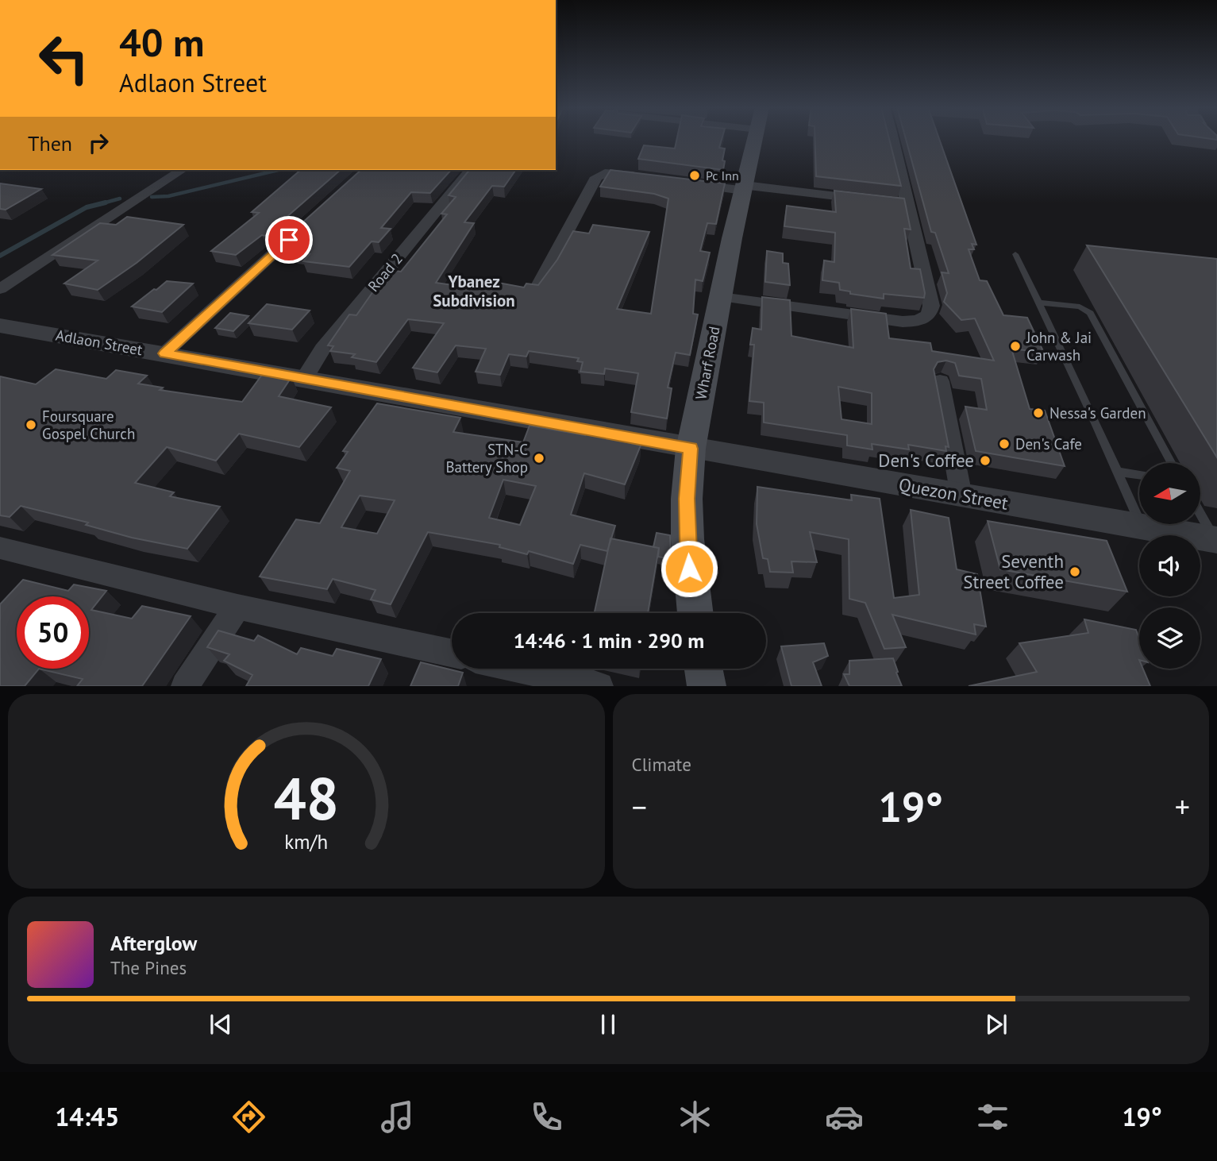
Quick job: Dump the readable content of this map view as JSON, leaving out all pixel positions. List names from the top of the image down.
{
  "streets": {
    "main road": ["Wharf Road"],
    "street": ["Road 2", "Adlaon Street", "Quezon Street"]
  },
  "crossings": [
    ["Road 2", "Adlaon Street"],
    ["Adlaon Street", "Wharf Road"],
    ["Adlaon Street", "Quezon Street"],
    ["Wharf Road", "Quezon Street"]
  ],
  "districts": ["Ybanez Subdivision"],
  "places": [
    "Pc Inn",
    "John & Jai Carwash",
    "Nessa's Garden",
    "Foursquare Gospel Church",
    "Den's Cafe",
    "STN-C Battery Shop",
    "Den's Coffee",
    "Seventh Street Coffee"
  ],
  "north": "left",
  "page": {
    "turn": ["40 m", "Adlaon Street"],
    "then": "Then",
    "limit": "50",
    "trip": "14:46 · 1 min · 290 m",
    "tile": "Climate",
    "heat": ["−", "19°", "+"],
    "song": ["Afterglow", "The Pines"],
    "tabs": ["14:45", "19°"],
    "gauge": ["48", "km/h"]
  }
}
